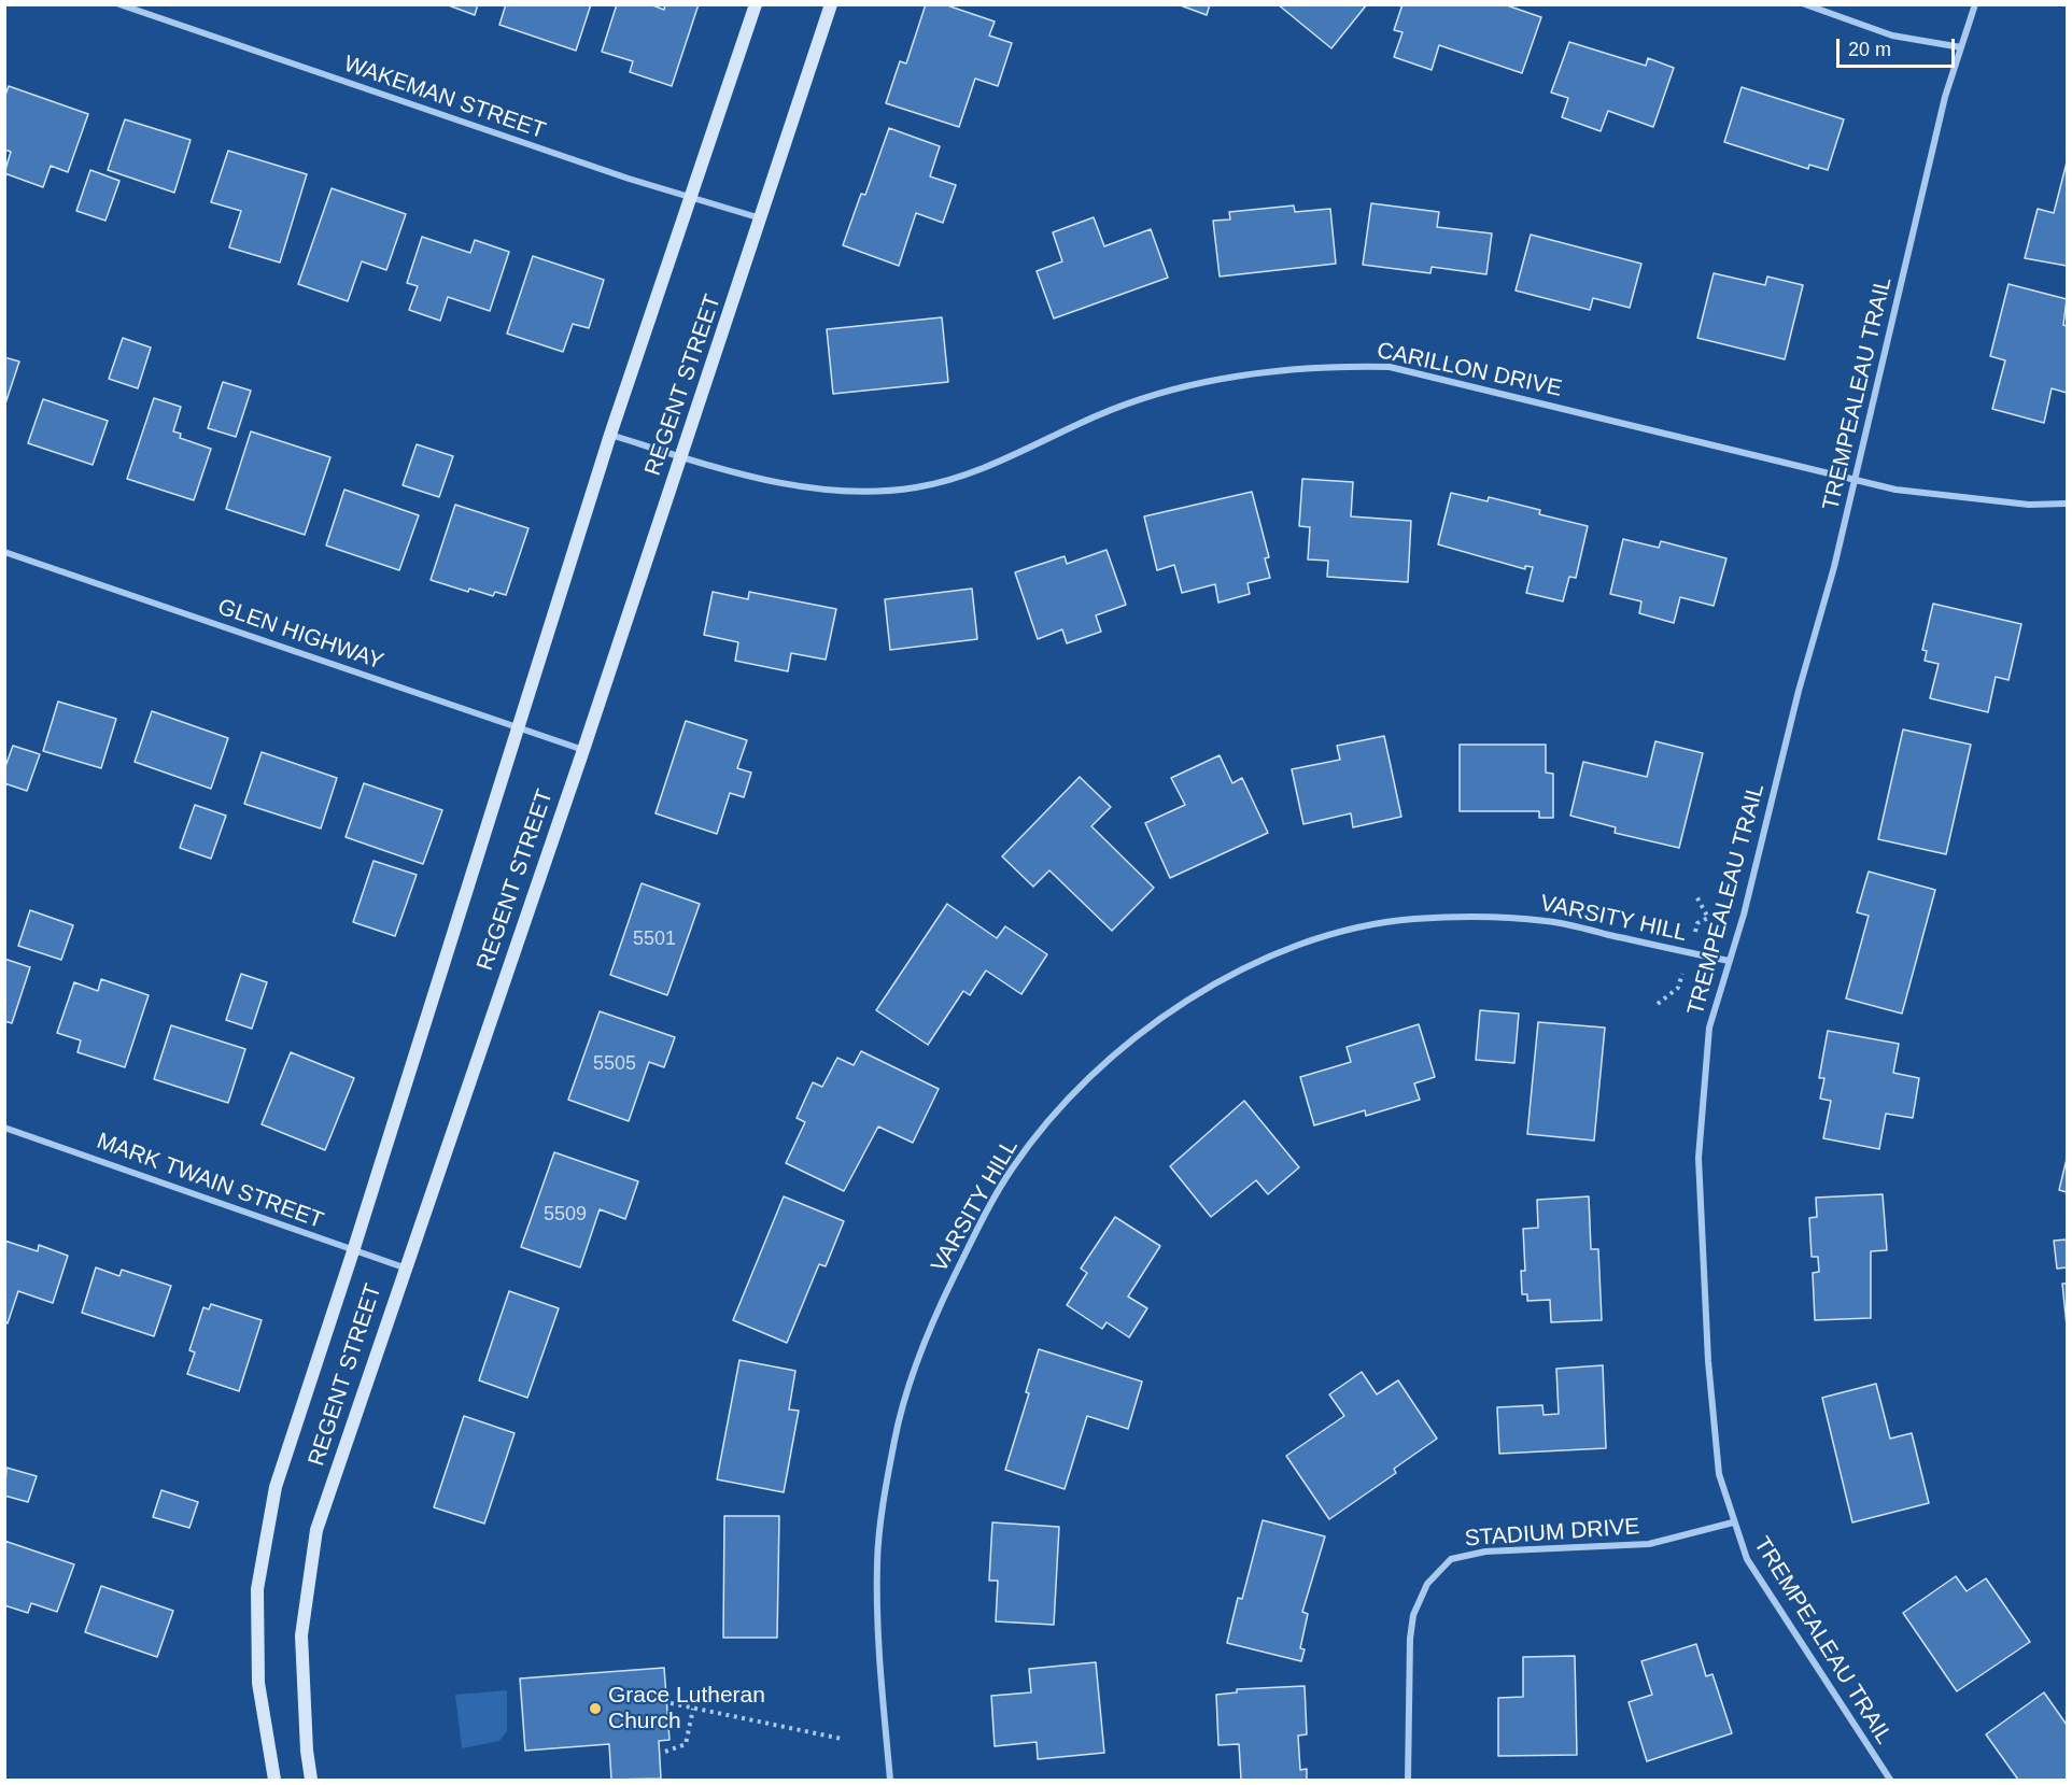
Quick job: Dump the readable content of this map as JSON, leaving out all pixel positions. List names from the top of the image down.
{
  "streets": {
    "street": [
      "WAKEMAN STREET",
      "CARILLON DRIVE",
      "REGENT STREET",
      "TREMPEALEAU TRAIL",
      "GLEN HIGHWAY",
      "VARSITY HILL",
      "MARK TWAIN STREET",
      "STADIUM DRIVE"
    ]
  },
  "crossings": [
    ["WAKEMAN STREET", "REGENT STREET"],
    ["CARILLON DRIVE", "REGENT STREET"],
    ["CARILLON DRIVE", "TREMPEALEAU TRAIL"],
    ["REGENT STREET", "GLEN HIGHWAY"],
    ["REGENT STREET", "MARK TWAIN STREET"],
    ["TREMPEALEAU TRAIL", "VARSITY HILL"],
    ["TREMPEALEAU TRAIL", "STADIUM DRIVE"]
  ],
  "places": ["Grace Lutheran Church"],
  "house_numbers": ["5501", "5505", "5509"],
  "scale_bar": "20 m"
}
